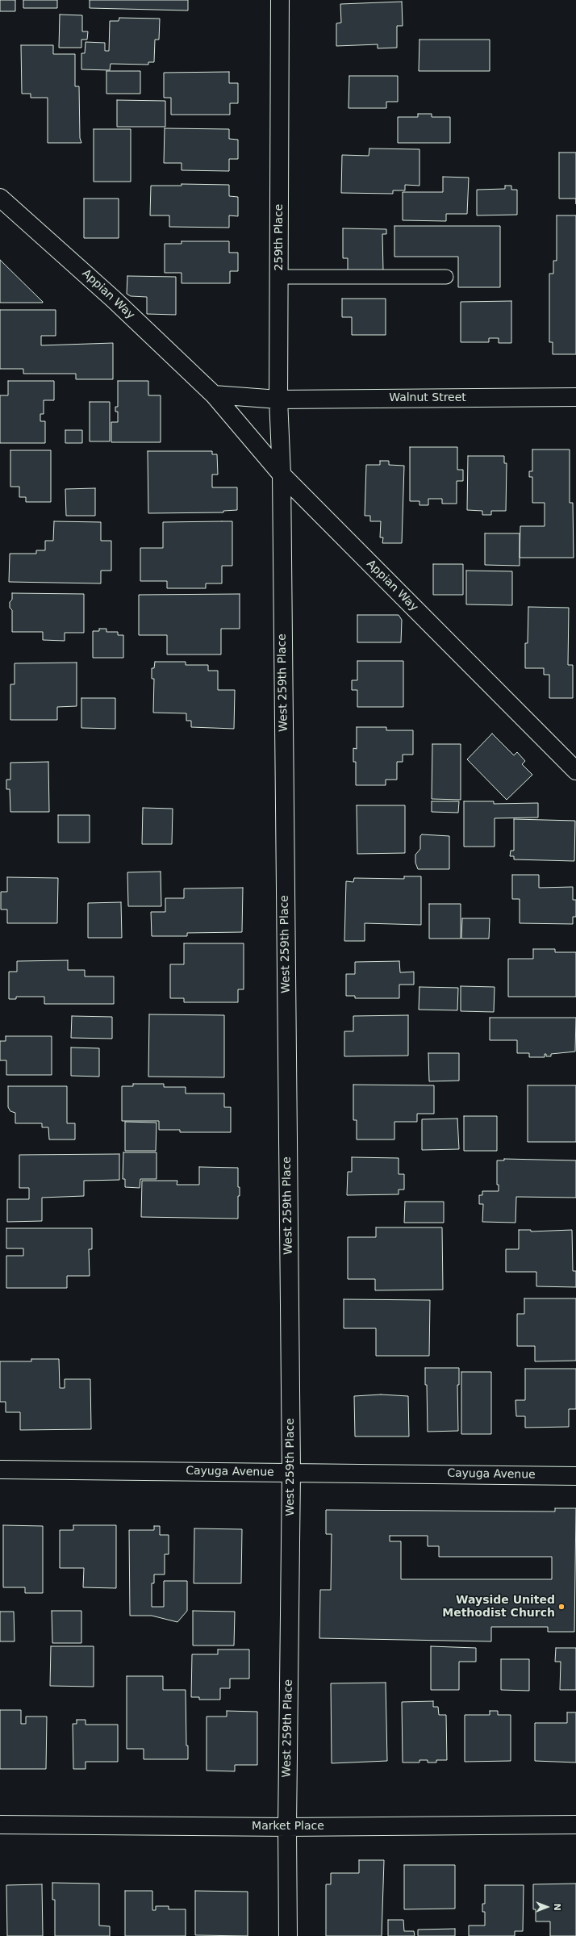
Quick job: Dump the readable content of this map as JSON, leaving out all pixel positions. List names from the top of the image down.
{
  "streets": {
    "street": [
      "259th Place",
      "Appian Way",
      "Walnut Street",
      "West 259th Place",
      "Cayuga Avenue",
      "Market Place"
    ]
  },
  "crossings": [
    ["259th Place", "Appian Way"],
    ["259th Place", "Walnut Street"],
    ["259th Place", "West 259th Place"],
    ["Appian Way", "West 259th Place"],
    ["West 259th Place", "Cayuga Avenue"],
    ["West 259th Place", "Market Place"]
  ],
  "places": ["Wayside United Methodist Church"],
  "north": "right"
}
